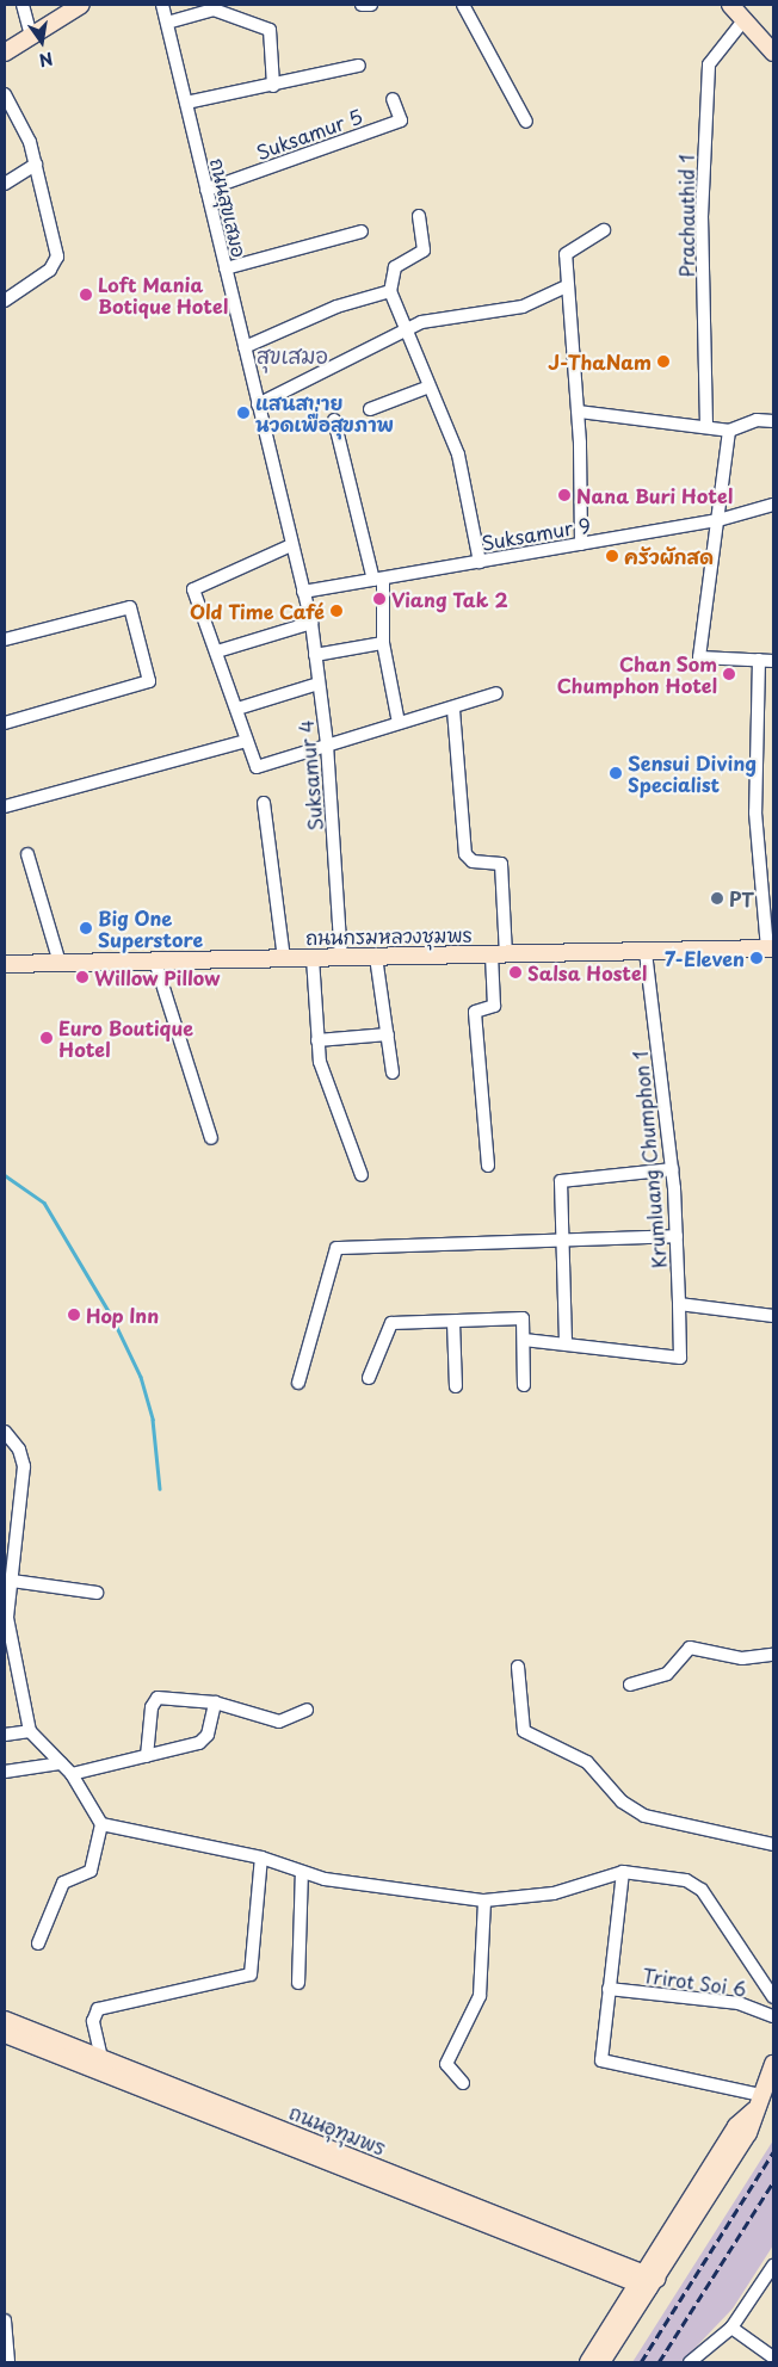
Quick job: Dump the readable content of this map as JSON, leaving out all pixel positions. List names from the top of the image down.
{
  "streets": {
    "street": [
      "Suksamur 5",
      "ถนนสุขเสมอ",
      "Prachauthid 1",
      "Suksamur 9",
      "Suksamur 4",
      "ถนนกรมหลวงชุมพร",
      "Krumluang Chumphon 1",
      "Trirot Soi 6",
      "ถนนอุทุมพร"
    ]
  },
  "crossings": [
    ["Suksamur 5", "ถนนสุขเสมอ"],
    ["ถนนสุขเสมอ", "Suksamur 9"],
    ["ถนนสุขเสมอ", "Suksamur 4"],
    ["Suksamur 9", "Suksamur 4"],
    ["Suksamur 4", "ถนนกรมหลวงชุมพร"],
    ["ถนนกรมหลวงชุมพร", "Krumluang Chumphon 1"]
  ],
  "districts": ["สุขเสมอ"],
  "places": [
    "Loft Mania Botique Hotel",
    "J-ThaNam",
    "แสนสบาย นวดเพื่อสุขภาพ",
    "Nana Buri Hotel",
    "ครัวผักสด",
    "Viang Tak 2",
    "Old Time Café",
    "Chan Som Chumphon Hotel",
    "Sensui Diving Specialist",
    "PT",
    "Big One Superstore",
    "7-Eleven",
    "Salsa Hostel",
    "Willow Pillow",
    "Euro Boutique Hotel",
    "Hop Inn"
  ],
  "north": "bottom"
}
